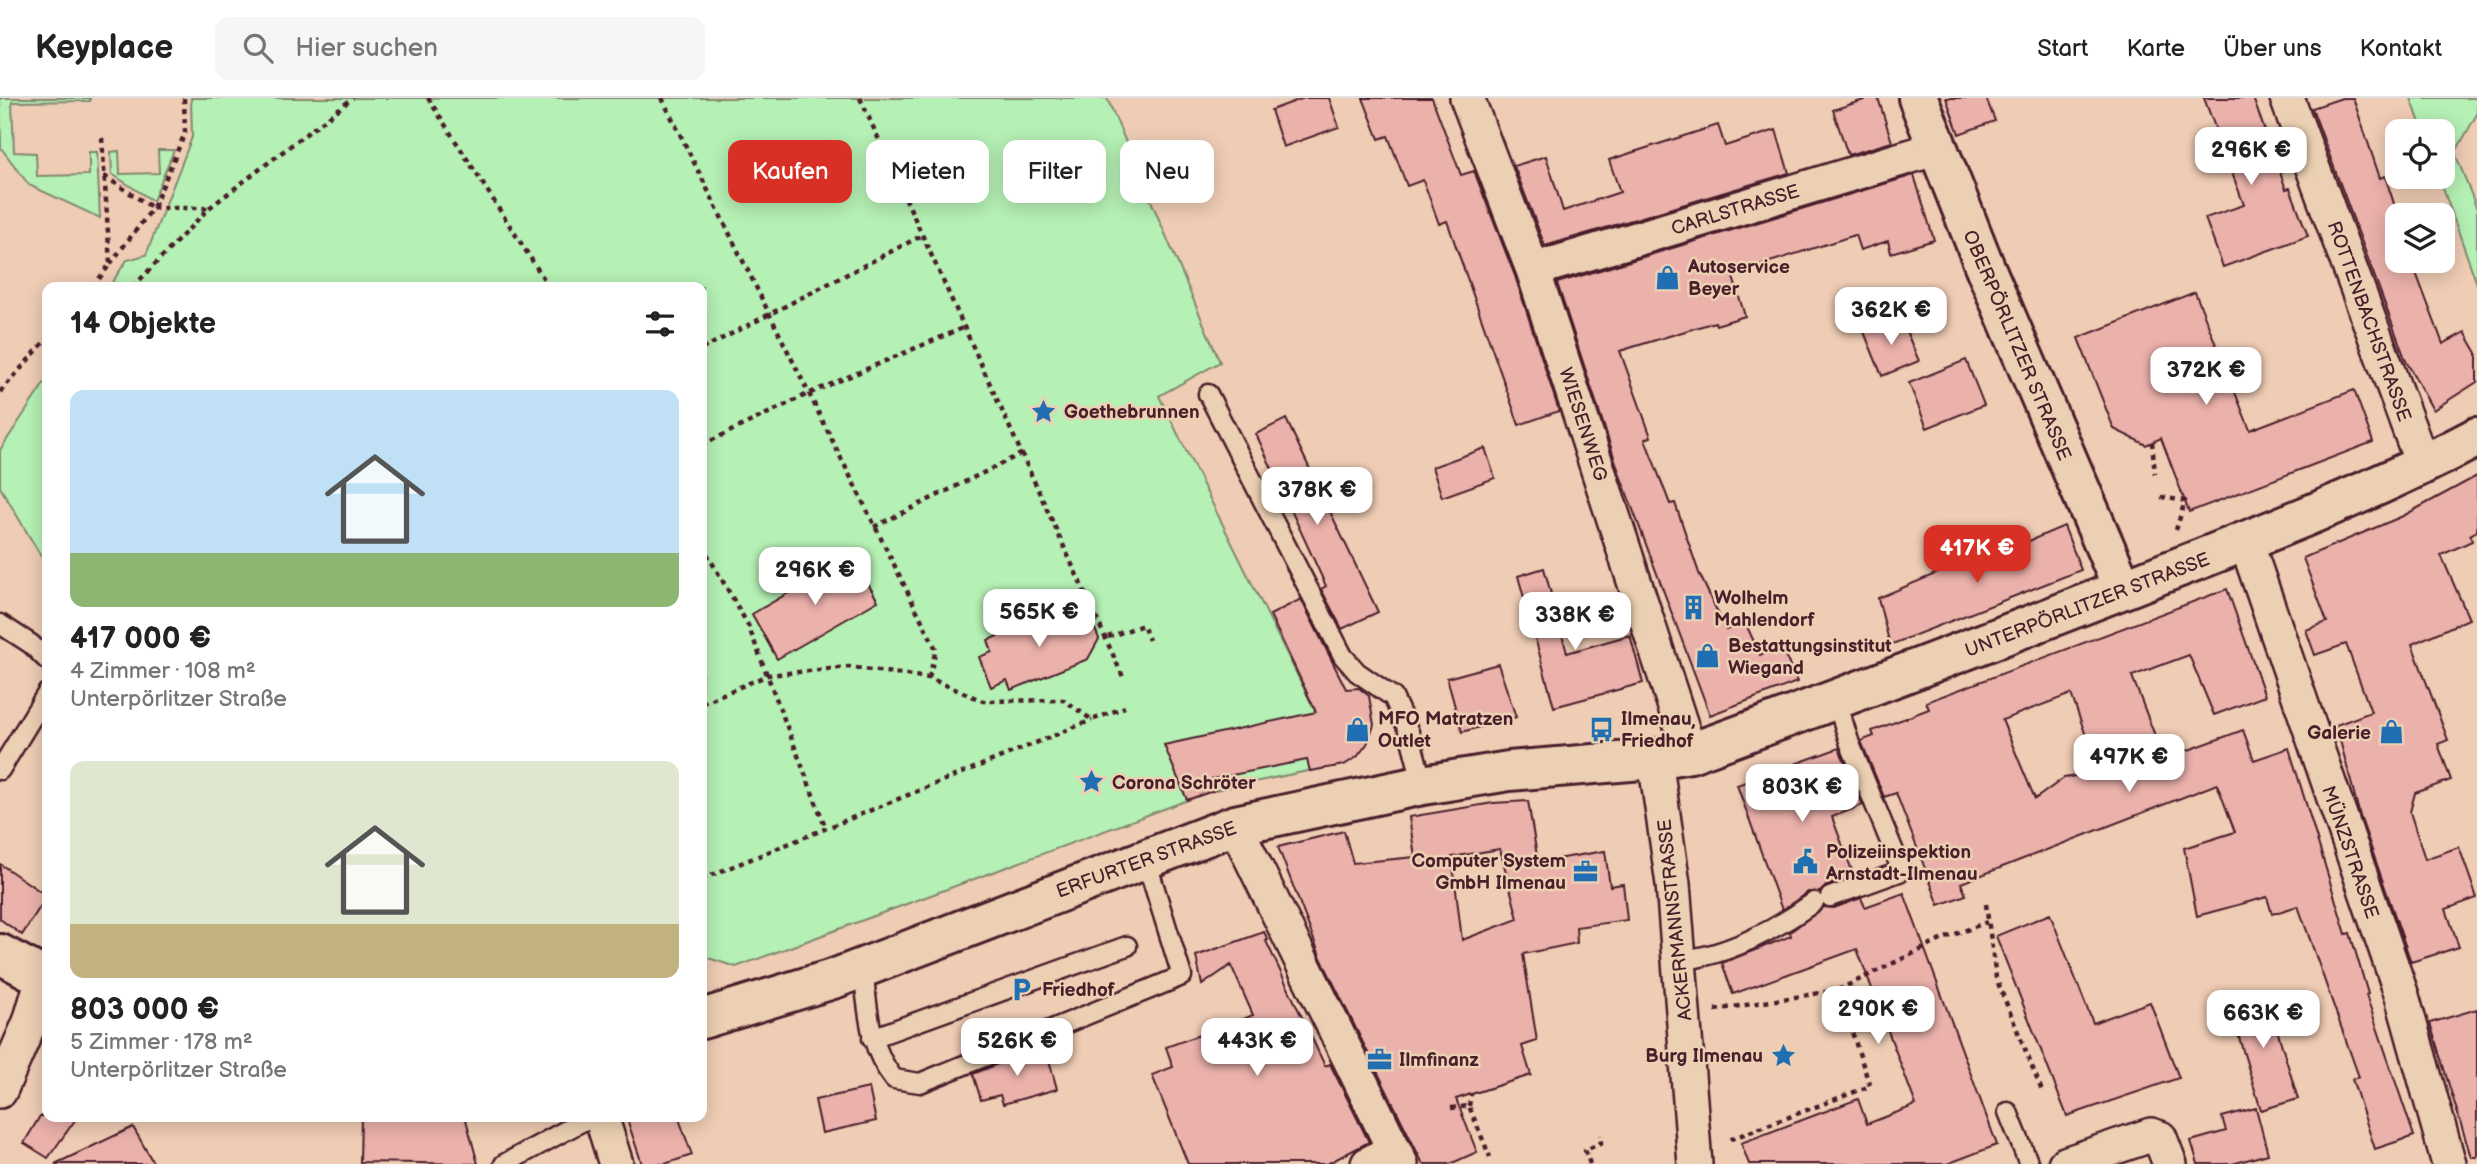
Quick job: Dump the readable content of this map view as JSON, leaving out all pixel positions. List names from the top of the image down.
{
  "streets": {
    "main road": ["OBERPÖRLITZER STRASSE", "UNTERPÖRLITZER STRASSE", "ERFURTER STRASSE"],
    "street": [
      "CARLSTRASSE",
      "ROTTENBACHSTRASSE",
      "WIESENWEG",
      "MÜNZSTRASSE",
      "ACKERMANNSTRASSE"
    ]
  },
  "crossings": [
    ["CARLSTRASSE", "OBERPÖRLITZER STRASSE"],
    ["CARLSTRASSE", "WIESENWEG"],
    ["ROTTENBACHSTRASSE", "UNTERPÖRLITZER STRASSE"],
    ["OBERPÖRLITZER STRASSE", "UNTERPÖRLITZER STRASSE"],
    ["WIESENWEG", "UNTERPÖRLITZER STRASSE"],
    ["WIESENWEG", "ERFURTER STRASSE"],
    ["WIESENWEG", "ACKERMANNSTRASSE"],
    ["UNTERPÖRLITZER STRASSE", "MÜNZSTRASSE"],
    ["UNTERPÖRLITZER STRASSE", "ERFURTER STRASSE"],
    ["UNTERPÖRLITZER STRASSE", "ACKERMANNSTRASSE"],
    ["ERFURTER STRASSE", "ACKERMANNSTRASSE"]
  ],
  "places": {
    "shop": [
      "Autoservice Beyer",
      "Bestattungsinstitut Wiegand",
      "MFO Matratzen Outlet",
      "Galerie"
    ],
    "place": ["Goethebrunnen", "Corona Schröter", "Burg Ilmenau"],
    "building": ["Wolhelm Mahlendorf"],
    "bus stop": ["Ilmenau, Friedhof"],
    "public building": ["Polizeiinspektion Arnstadt-Ilmenau"],
    "office": ["Computer System GmbH Ilmenau", "Ilmfinanz"],
    "parking": ["Friedhof"]
  },
  "page": {
    "header": "Keyplace",
    "search": "Hier suchen",
    "nav": [
      "Start",
      "Karte",
      "Über uns",
      "Kontakt"
    ],
    "price": [
      "296K €",
      "362K €",
      "372K €",
      "378K €",
      "417K €",
      "296K €",
      "565K €",
      "338K €",
      "497K €",
      "803K €",
      "290K €",
      "663K €",
      "526K €",
      "443K €"
    ],
    "chip": [
      "Kaufen",
      "Mieten",
      "Filter",
      "Neu"
    ],
    "heading": "14 Objekte",
    "list": [
      {
        "name": "417 000 €",
        "note": "4 Zimmer · 108 m² · Unterpörlitzer Straße"
      },
      {
        "name": "803 000 €",
        "note": "5 Zimmer · 178 m² · Unterpörlitzer Straße"
      }
    ]
  }
}
